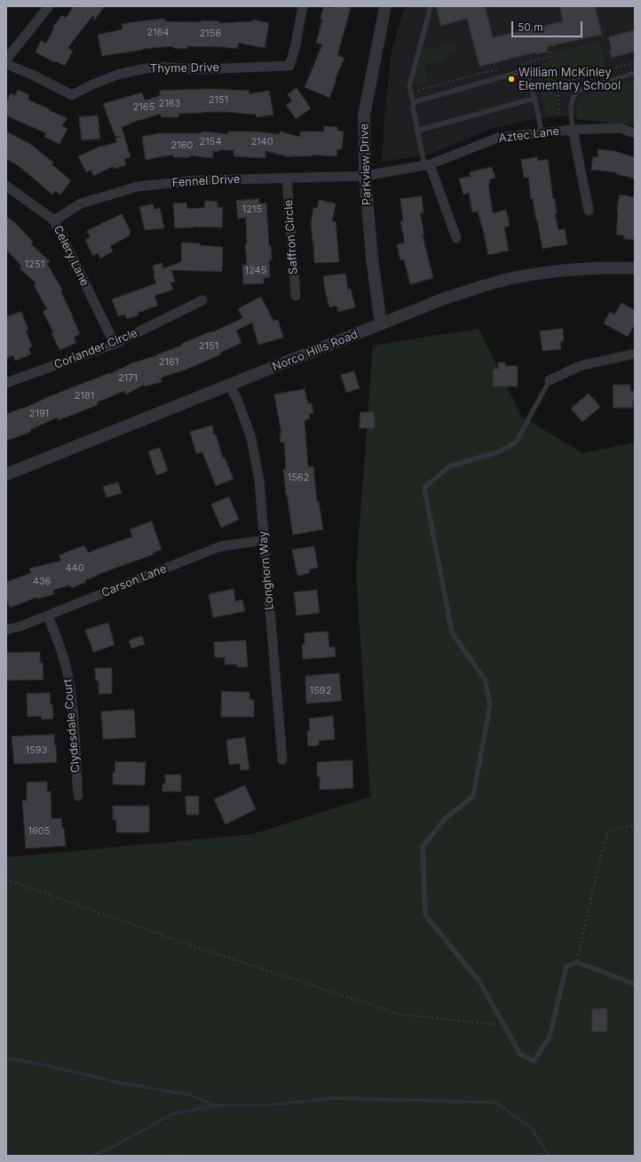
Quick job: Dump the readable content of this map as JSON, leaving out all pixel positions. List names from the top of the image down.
{
  "streets": {
    "street": [
      "Thyme Drive",
      "Aztec Lane",
      "Parkview Drive",
      "Fennel Drive",
      "Saffron Circle",
      "Celery Lane",
      "Coriander Circle",
      "Norco Hills Road",
      "Longhorn Way",
      "Carson Lane",
      "Clydesdale Court"
    ]
  },
  "crossings": [
    ["Aztec Lane", "Parkview Drive"],
    ["Aztec Lane", "Fennel Drive"],
    ["Parkview Drive", "Fennel Drive"],
    ["Parkview Drive", "Norco Hills Road"],
    ["Fennel Drive", "Saffron Circle"],
    ["Fennel Drive", "Celery Lane"],
    ["Celery Lane", "Coriander Circle"],
    ["Norco Hills Road", "Longhorn Way"],
    ["Longhorn Way", "Carson Lane"],
    ["Carson Lane", "Clydesdale Court"]
  ],
  "places": ["William McKinley Elementary School"],
  "house_numbers": [
    "2164",
    "2156",
    "2151",
    "2163",
    "2165",
    "2154",
    "2140",
    "2160",
    "1215",
    "1251",
    "1245",
    "2151",
    "2161",
    "2171",
    "2181",
    "2191",
    "1562",
    "440",
    "436",
    "1592",
    "1593",
    "1605"
  ],
  "scale_bar": "50 m"
}
